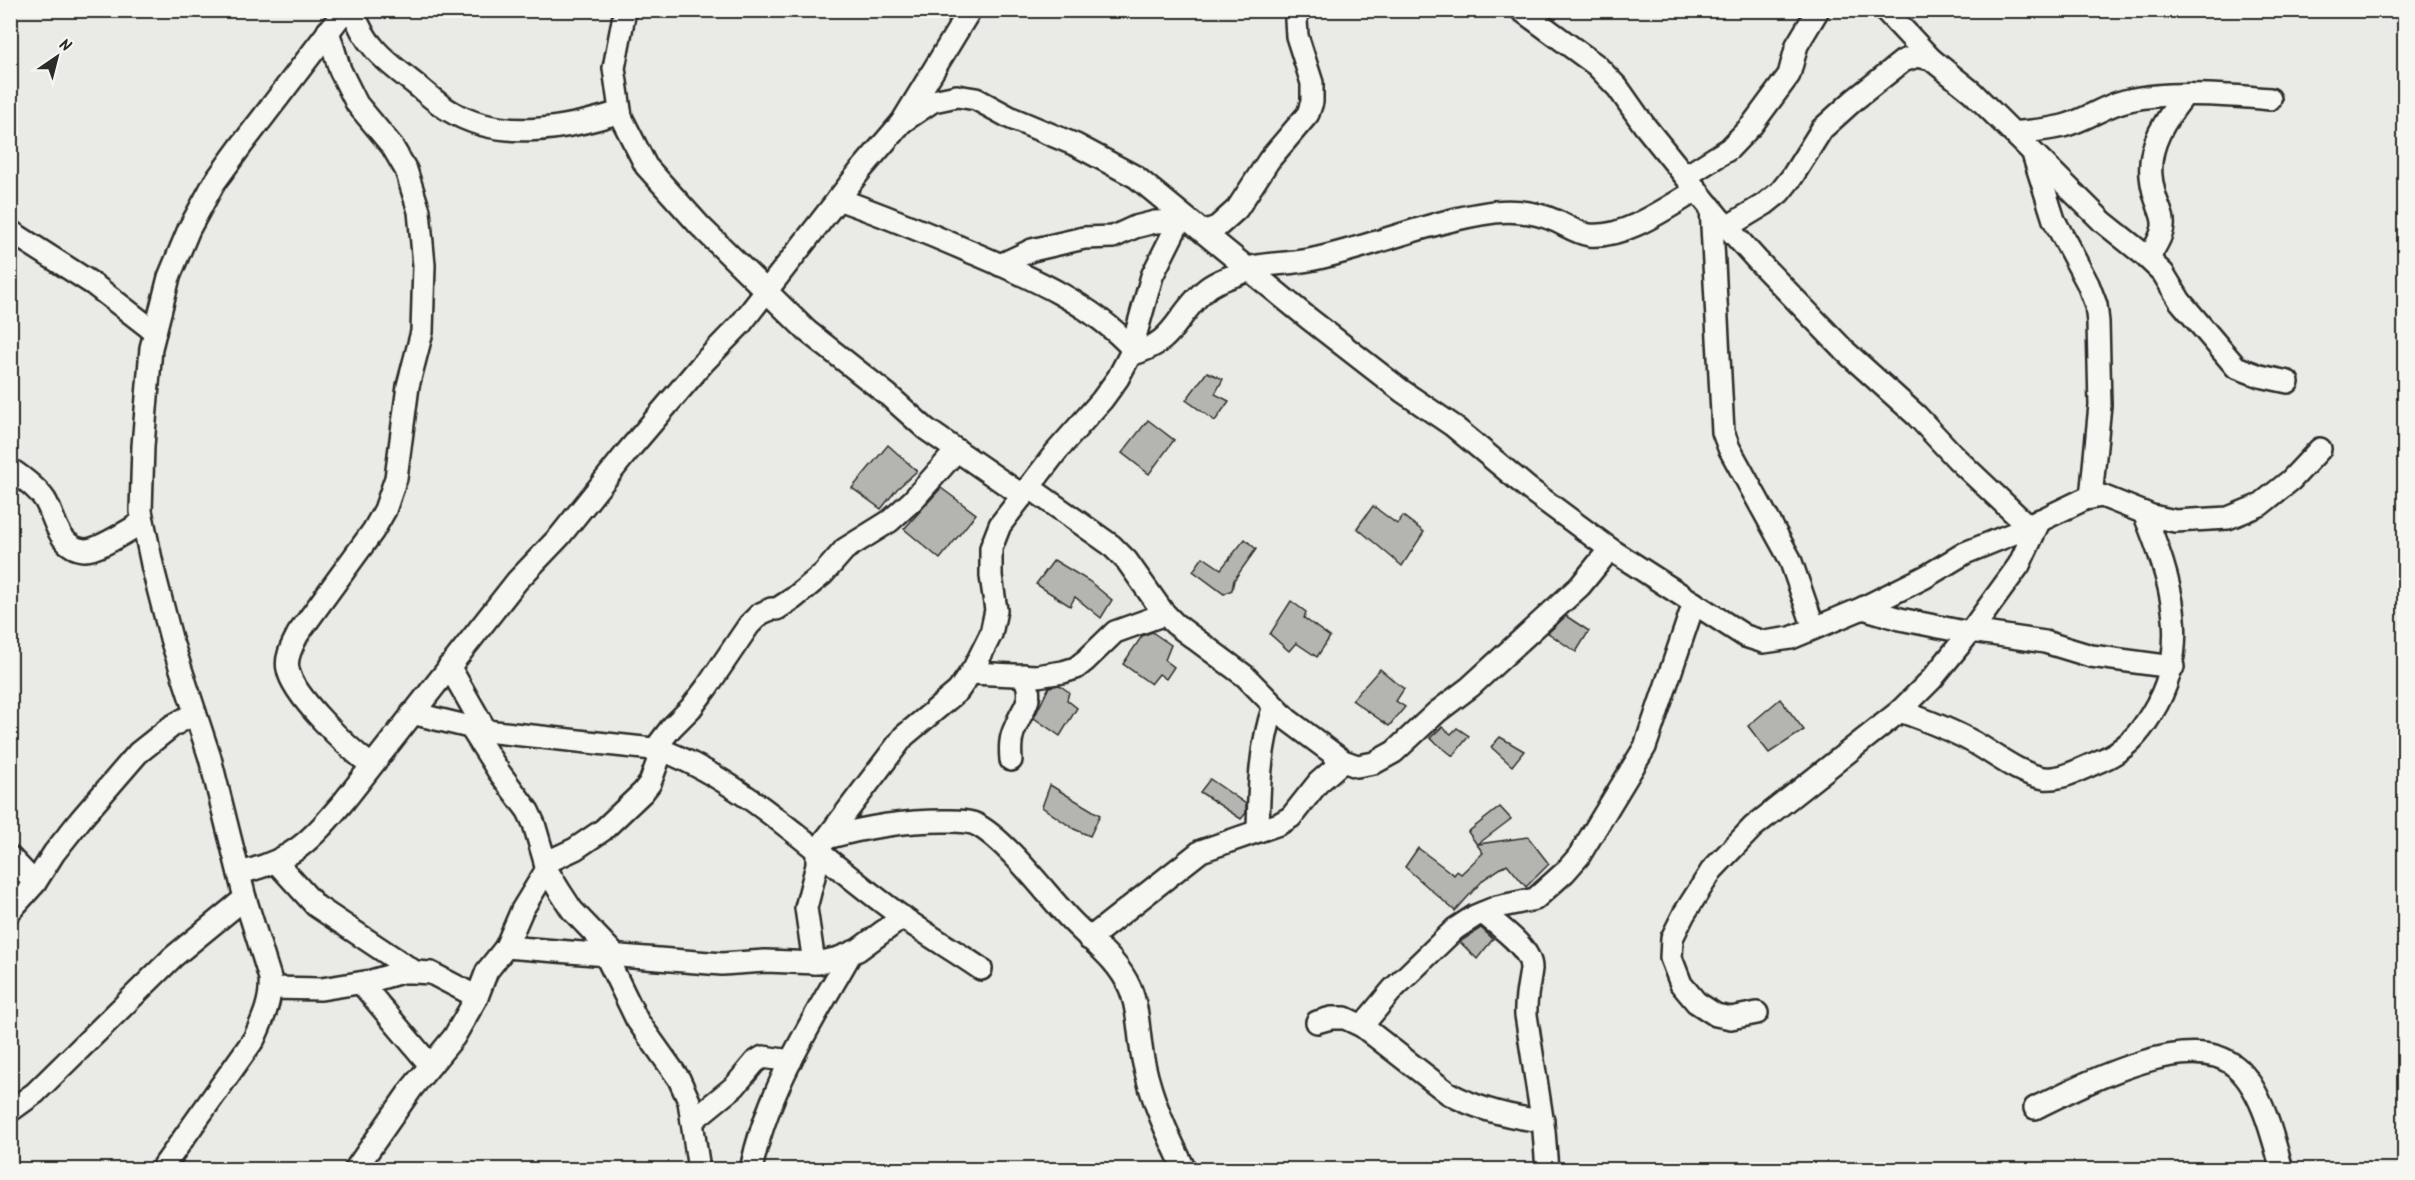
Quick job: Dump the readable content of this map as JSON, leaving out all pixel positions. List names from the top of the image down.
{
  "north": "top right"
}
